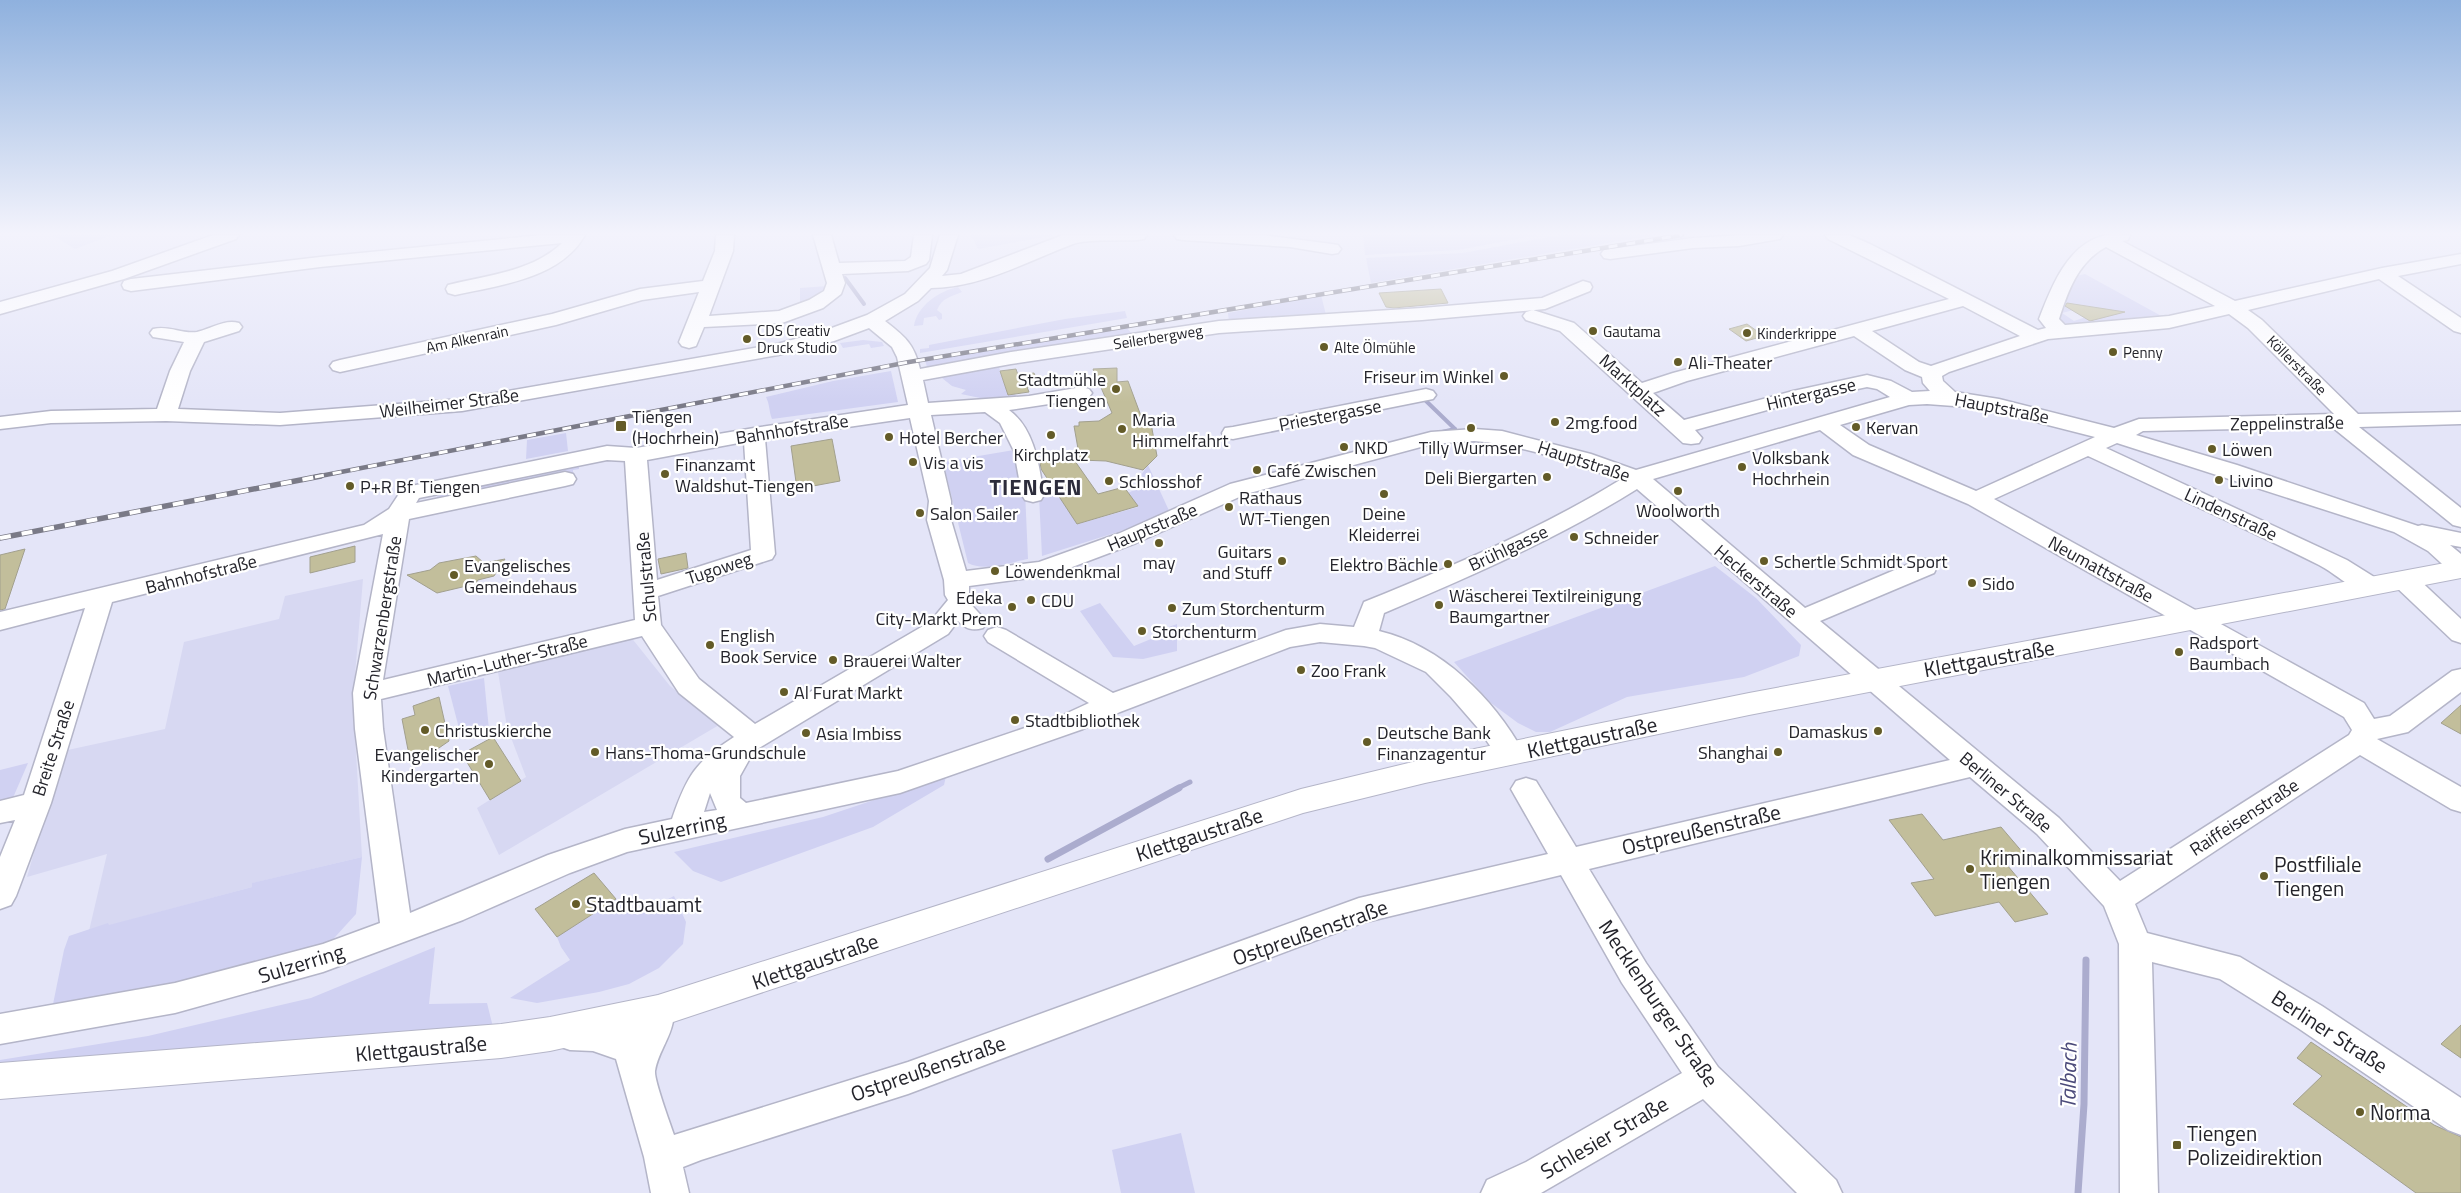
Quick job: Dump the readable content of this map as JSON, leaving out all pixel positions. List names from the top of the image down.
{
  "streets": {
    "main road": ["Klettgaustraße"],
    "street": [
      "Seilerbergweg",
      "Am Alkenrain",
      "Köllerstraße",
      "Marktplatz",
      "Hintergasse",
      "Weilheimer Straße",
      "Hauptstraße",
      "Priestergasse",
      "Zeppelinstraße",
      "Bahnhofstraße",
      "Lindenstraße",
      "Brühlgasse",
      "Tugoweg",
      "Neumattstraße",
      "Schulstraße",
      "Heckerstraße",
      "Schwarzenbergstraße",
      "Martin-Luther-Straße",
      "Breite Straße",
      "Berliner Straße",
      "Raiffeisenstraße",
      "Sulzerring",
      "Ostpreußenstraße",
      "Mecklenburger Straße",
      "Schlesier Straße"
    ]
  },
  "crossings": [
    ["Köllerstraße", "Zeppelinstraße"],
    ["Marktplatz", "Hintergasse"],
    ["Marktplatz", "Hauptstraße"],
    ["Hintergasse", "Hauptstraße"],
    ["Hauptstraße", "Zeppelinstraße"],
    ["Hauptstraße", "Brühlgasse"],
    ["Hauptstraße", "Neumattstraße"],
    ["Hauptstraße", "Heckerstraße"],
    ["Hauptstraße", "Klettgaustraße"],
    ["Zeppelinstraße", "Lindenstraße"],
    ["Zeppelinstraße", "Neumattstraße"],
    ["Bahnhofstraße", "Tugoweg"],
    ["Bahnhofstraße", "Schulstraße"],
    ["Bahnhofstraße", "Schwarzenbergstraße"],
    ["Bahnhofstraße", "Breite Straße"],
    ["Lindenstraße", "Klettgaustraße"],
    ["Brühlgasse", "Heckerstraße"],
    ["Brühlgasse", "Sulzerring"],
    ["Tugoweg", "Schulstraße"],
    ["Neumattstraße", "Klettgaustraße"],
    ["Neumattstraße", "Raiffeisenstraße"],
    ["Schulstraße", "Martin-Luther-Straße"],
    ["Heckerstraße", "Klettgaustraße"],
    ["Heckerstraße", "Berliner Straße"],
    ["Schwarzenbergstraße", "Martin-Luther-Straße"],
    ["Schwarzenbergstraße", "Sulzerring"],
    ["Klettgaustraße", "Berliner Straße"],
    ["Klettgaustraße", "Sulzerring"],
    ["Berliner Straße", "Raiffeisenstraße"],
    ["Berliner Straße", "Ostpreußenstraße"],
    ["Ostpreußenstraße", "Mecklenburger Straße"],
    ["Mecklenburger Straße", "Schlesier Straße"]
  ],
  "districts": ["TIENGEN"],
  "water": ["Talbach"],
  "places": {
    "other": [
      "Gautama",
      "Kinderkrippe",
      "CDS Creativ Druck Studio",
      "Alte Ölmühle",
      "Penny",
      "Ali-Theater",
      "Friseur im Winkel",
      "Stadtmühle Tiengen",
      "2mg.food",
      "Kervan",
      "Tilly Wurmser",
      "Maria Himmelfahrt",
      "Kirchplatz",
      "Hotel Bercher",
      "NKD",
      "Löwen",
      "Vis a vis",
      "Volksbank Hochrhein",
      "Café Zwischen",
      "Finanzamt Waldshut-Tiengen",
      "Deli Biergarten",
      "Livino",
      "Schlosshof",
      "P+R Bf. Tiengen",
      "Woolworth",
      "Deine Kleiderrei",
      "Rathaus WT-Tiengen",
      "Salon Sailer",
      "Schneider",
      "may",
      "Guitars and Stuff",
      "Schertle Schmidt Sport",
      "Elektro Bächle",
      "Löwendenkmal",
      "Evangelisches Gemeindehaus",
      "Sido",
      "CDU",
      "Wäscherei Textilreinigung Baumgartner",
      "Edeka City-Markt Prem",
      "Zum Storchenturm",
      "Storchenturm",
      "English Book Service",
      "Radsport Baumbach",
      "Brauerei Walter",
      "Zoo Frank",
      "Al Furat Markt",
      "Stadtbibliothek",
      "Christuskierche",
      "Damaskus",
      "Asia Imbiss",
      "Deutsche Bank Finanzagentur",
      "Hans-Thoma-Grundschule",
      "Shanghai",
      "Evangelischer Kindergarten",
      "Kriminalkommissariat Tiengen",
      "Postfiliale Tiengen",
      "Stadtbauamt",
      "Norma"
    ],
    "transit": ["Tiengen (Hochrhein)", "Tiengen Polizeidirektion"]
  }
}
